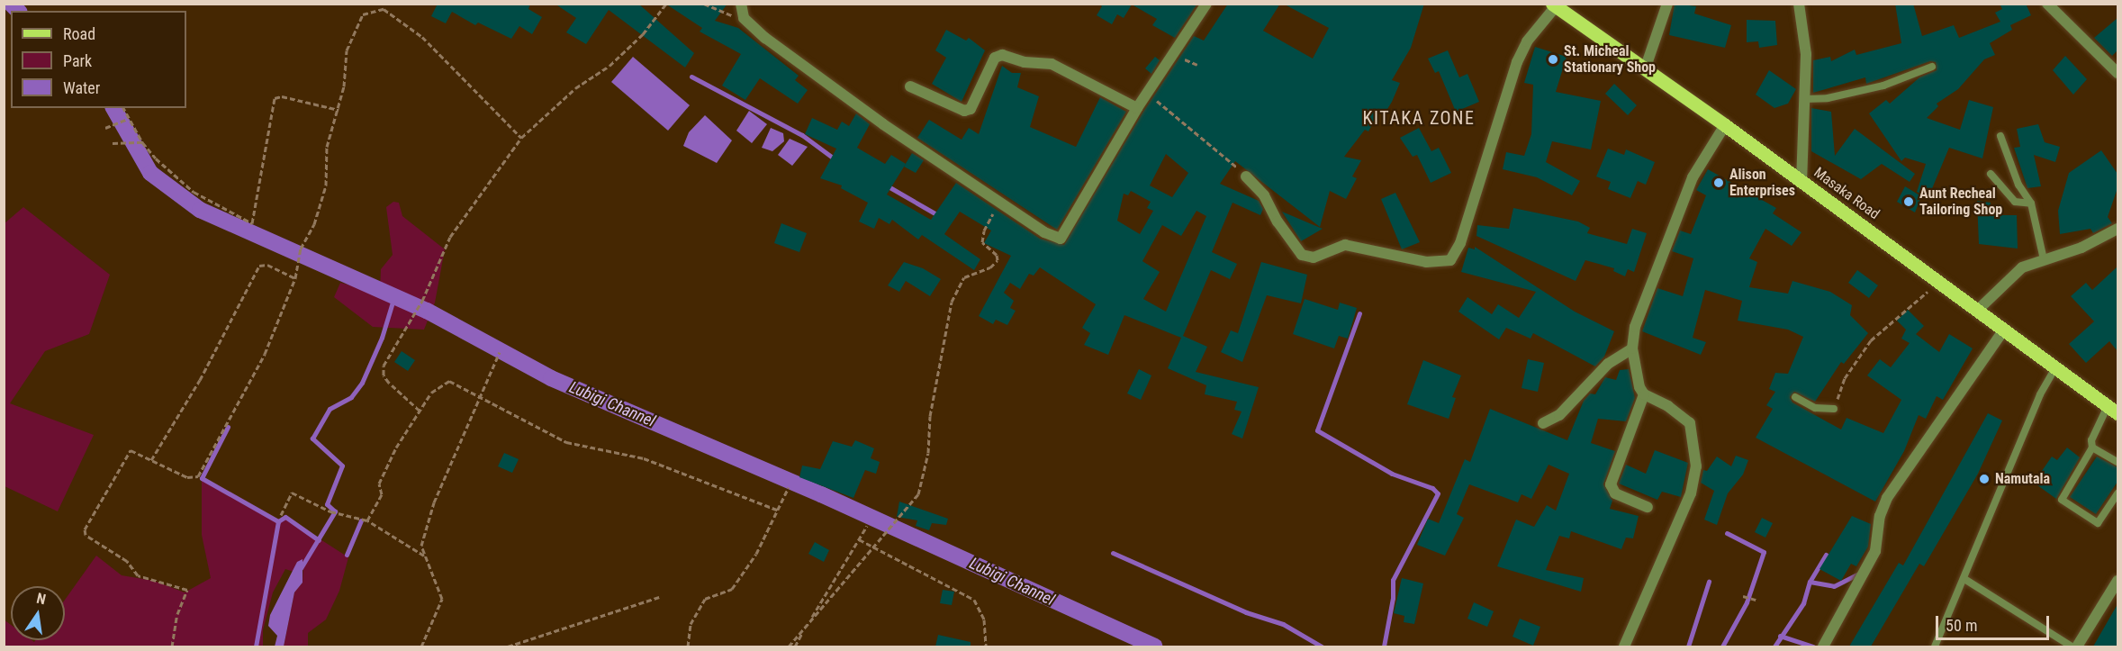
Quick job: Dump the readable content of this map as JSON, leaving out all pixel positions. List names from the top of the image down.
{
  "streets": {
    "main road": ["Masaka Road"]
  },
  "districts": ["KITAKA ZONE"],
  "water": ["Lubigi Channel"],
  "places": [
    "St. Micheal Stationary Shop",
    "Alison Enterprises",
    "Aunt Recheal Tailoring Shop",
    "Namutala"
  ],
  "legend": ["Road", "Park", "Water"],
  "scale_bar": "50 m",
  "north": "top"
}
